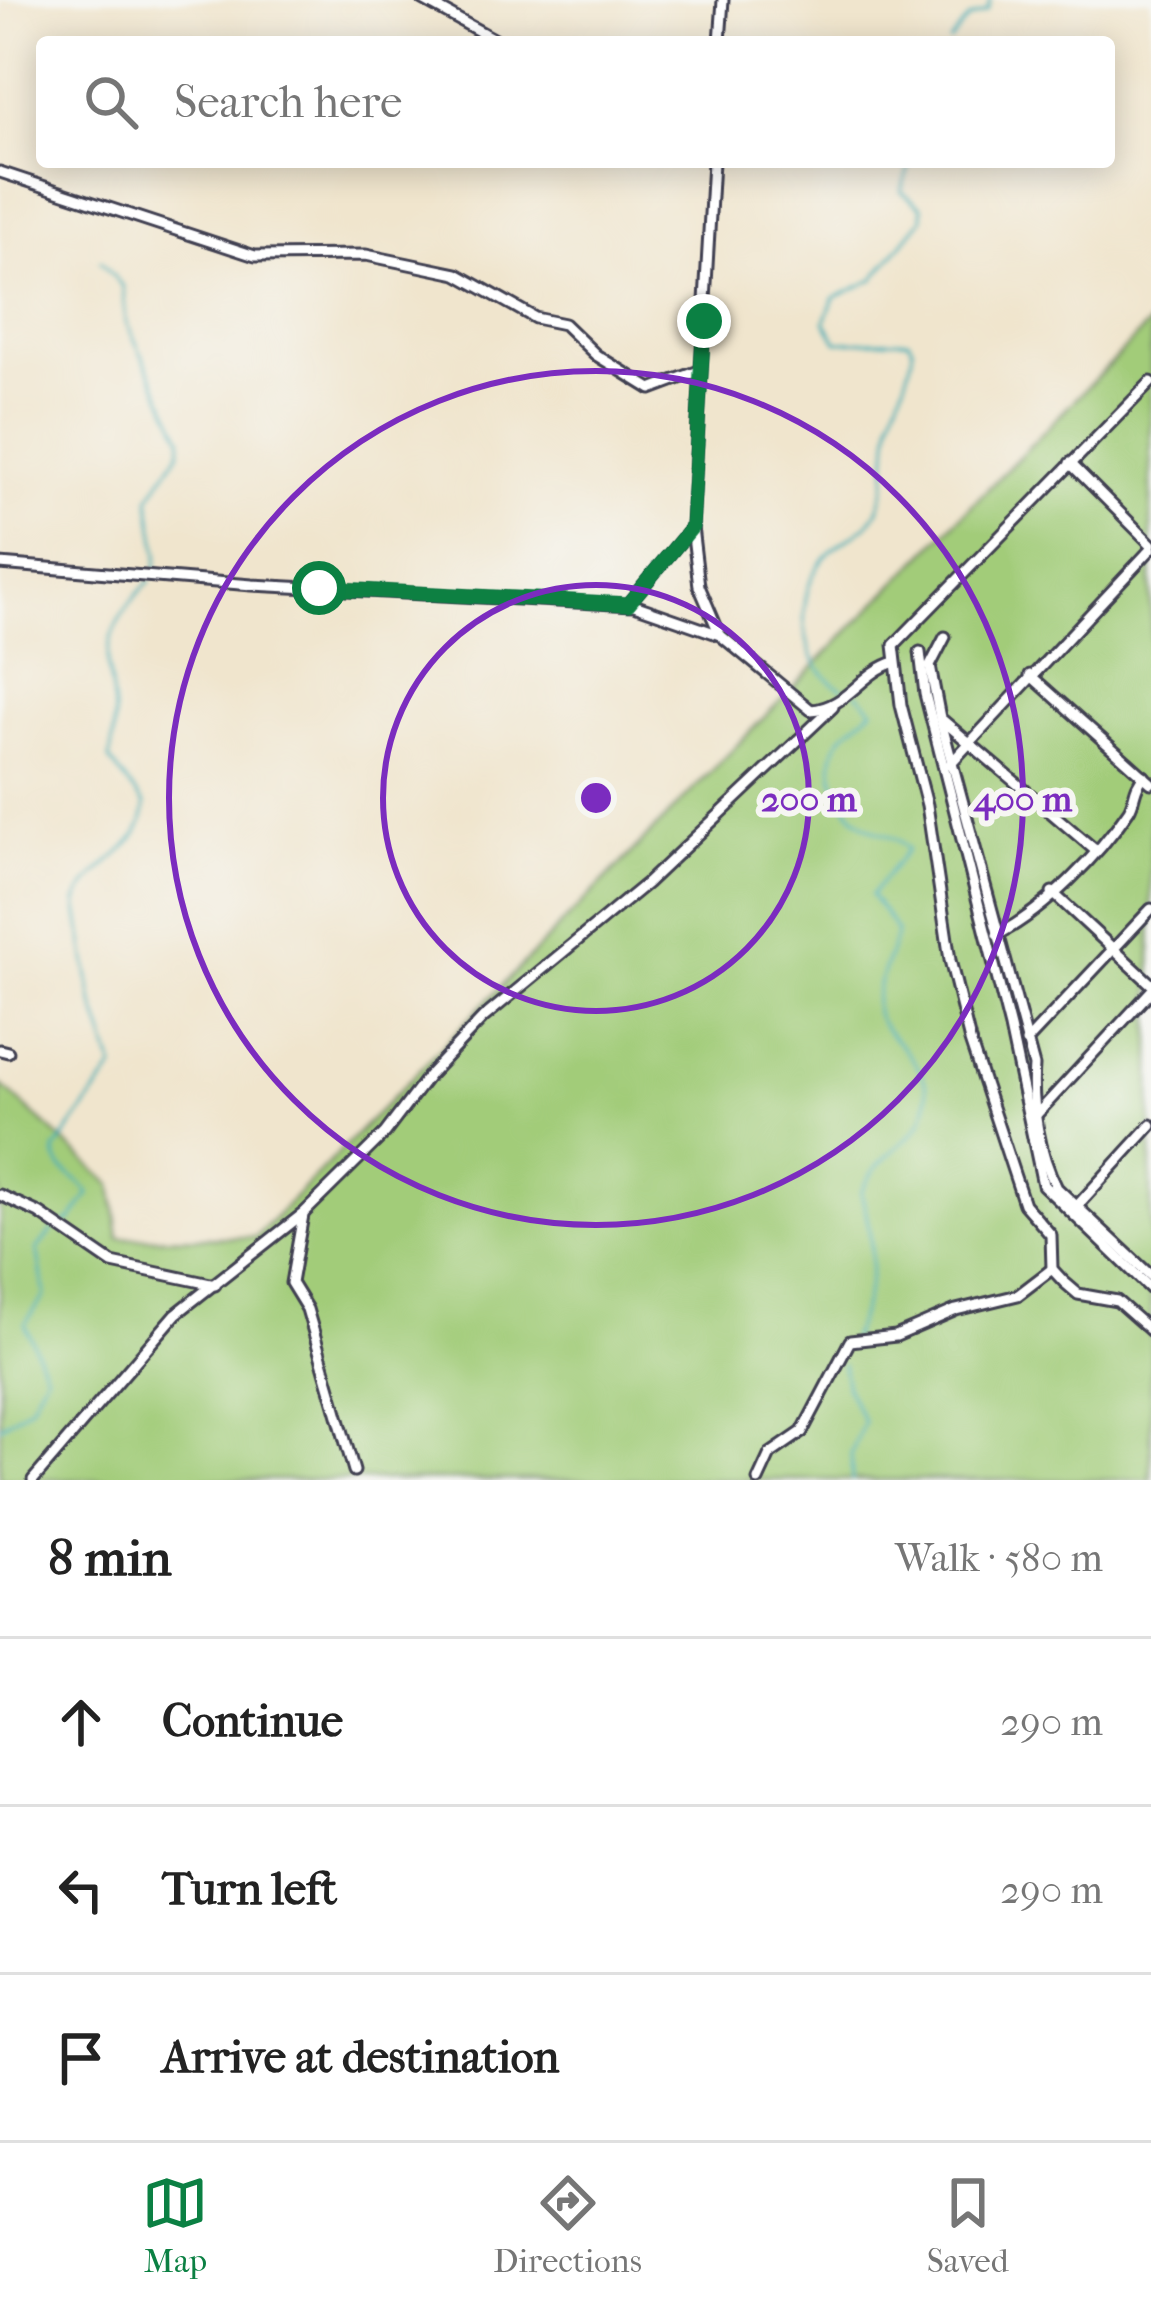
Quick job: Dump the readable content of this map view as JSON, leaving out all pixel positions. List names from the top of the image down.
{
  "page": {
    "search": "Search here",
    "heading": ["8 min", "Walk · 580 m"],
    "list": [
      ["Continue", "290 m"],
      ["Turn left", "290 m"],
      "Arrive at destination"
    ],
    "nav": ["Map", "Directions", "Saved"]
  },
  "rings": ["200 m", "400 m"]
}
